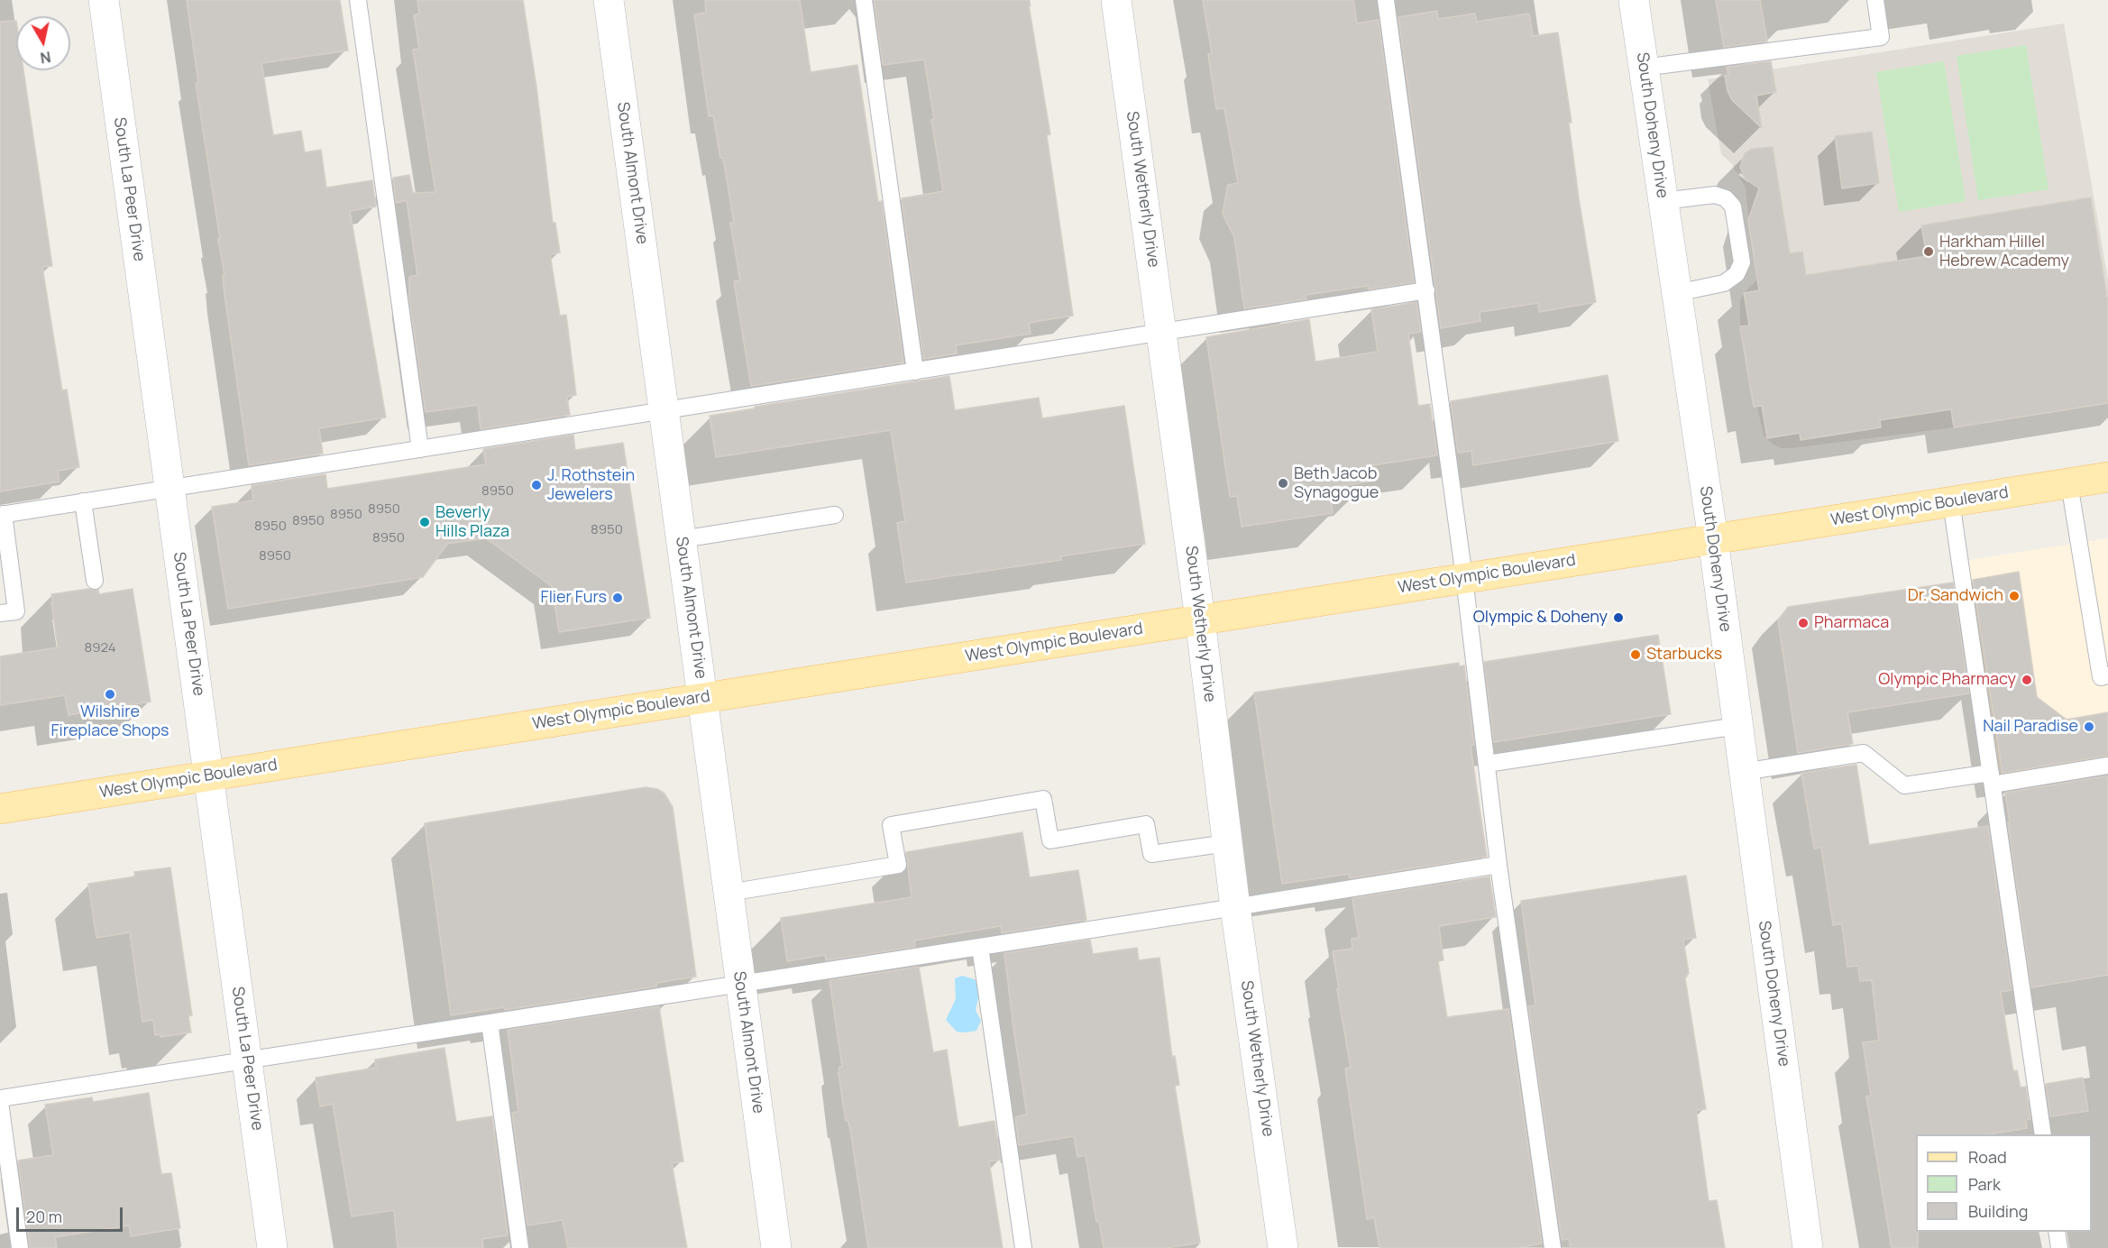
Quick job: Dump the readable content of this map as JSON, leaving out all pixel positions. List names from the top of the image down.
{
  "streets": {
    "main road": ["West Olympic Boulevard"],
    "street": [
      "South Doheny Drive",
      "South Almont Drive",
      "South La Peer Drive",
      "South Wetherly Drive"
    ]
  },
  "crossings": [
    ["South Doheny Drive", "West Olympic Boulevard"],
    ["South Almont Drive", "West Olympic Boulevard"],
    ["South La Peer Drive", "West Olympic Boulevard"],
    ["South Wetherly Drive", "West Olympic Boulevard"]
  ],
  "places": [
    "Harkham Hillel Hebrew Academy",
    "Beth Jacob Synagogue",
    "J. Rothstein Jewelers",
    "Beverly Hills Plaza",
    "Dr. Sandwich",
    "Flier Furs",
    "Olympic & Doheny",
    "Pharmaca",
    "Starbucks",
    "Olympic Pharmacy",
    "Wilshire Fireplace Shops",
    "Nail Paradise"
  ],
  "house_numbers": [
    "8950",
    "8950",
    "8950",
    "8950",
    "8950",
    "8950",
    "8950",
    "8950",
    "8924"
  ],
  "legend": ["Road", "Park", "Building"],
  "scale_bar": "20 m",
  "north": "bottom"
}
